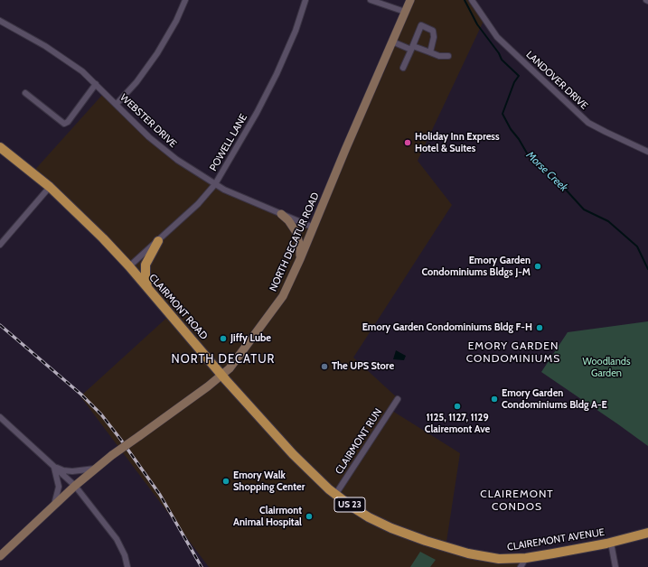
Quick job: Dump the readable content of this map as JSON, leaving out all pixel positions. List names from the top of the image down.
{
  "streets": {
    "main road": [
      "NORTH DECATUR ROAD",
      "CLAIRMONT ROAD",
      "US 23",
      "CLAIREMONT AVENUE"
    ],
    "street": [
      "LANDOVER DRIVE",
      "WEBSTER DRIVE",
      "POWELL LANE",
      "CLAIRMONT RUN"
    ]
  },
  "crossings": [
    ["WEBSTER DRIVE", "POWELL LANE"],
    ["WEBSTER DRIVE", "NORTH DECATUR ROAD"],
    ["POWELL LANE", "CLAIRMONT ROAD"],
    ["NORTH DECATUR ROAD", "CLAIRMONT ROAD"],
    ["CLAIRMONT ROAD", "CLAIRMONT RUN"],
    ["CLAIRMONT ROAD", "CLAIREMONT AVENUE"]
  ],
  "districts": ["EMORY GARDEN CONDOMINIUMS", "NORTH DECATUR", "CLAIREMONT CONDOS"],
  "water": ["Morse Creek"],
  "parks": ["Woodlands Garden"],
  "places": [
    "Holiday Inn Express Hotel & Suites",
    "Emory Garden Condominiums Bldgs J-M",
    "Emory Garden Condominiums Bldg F-H",
    "Jiffy Lube",
    "The UPS Store",
    "Emory Garden Condominiums Bldg A-E",
    "1125, 1127, 1129 Clairemont Ave",
    "Emory Walk Shopping Center",
    "Clairmont Animal Hospital"
  ]
}
